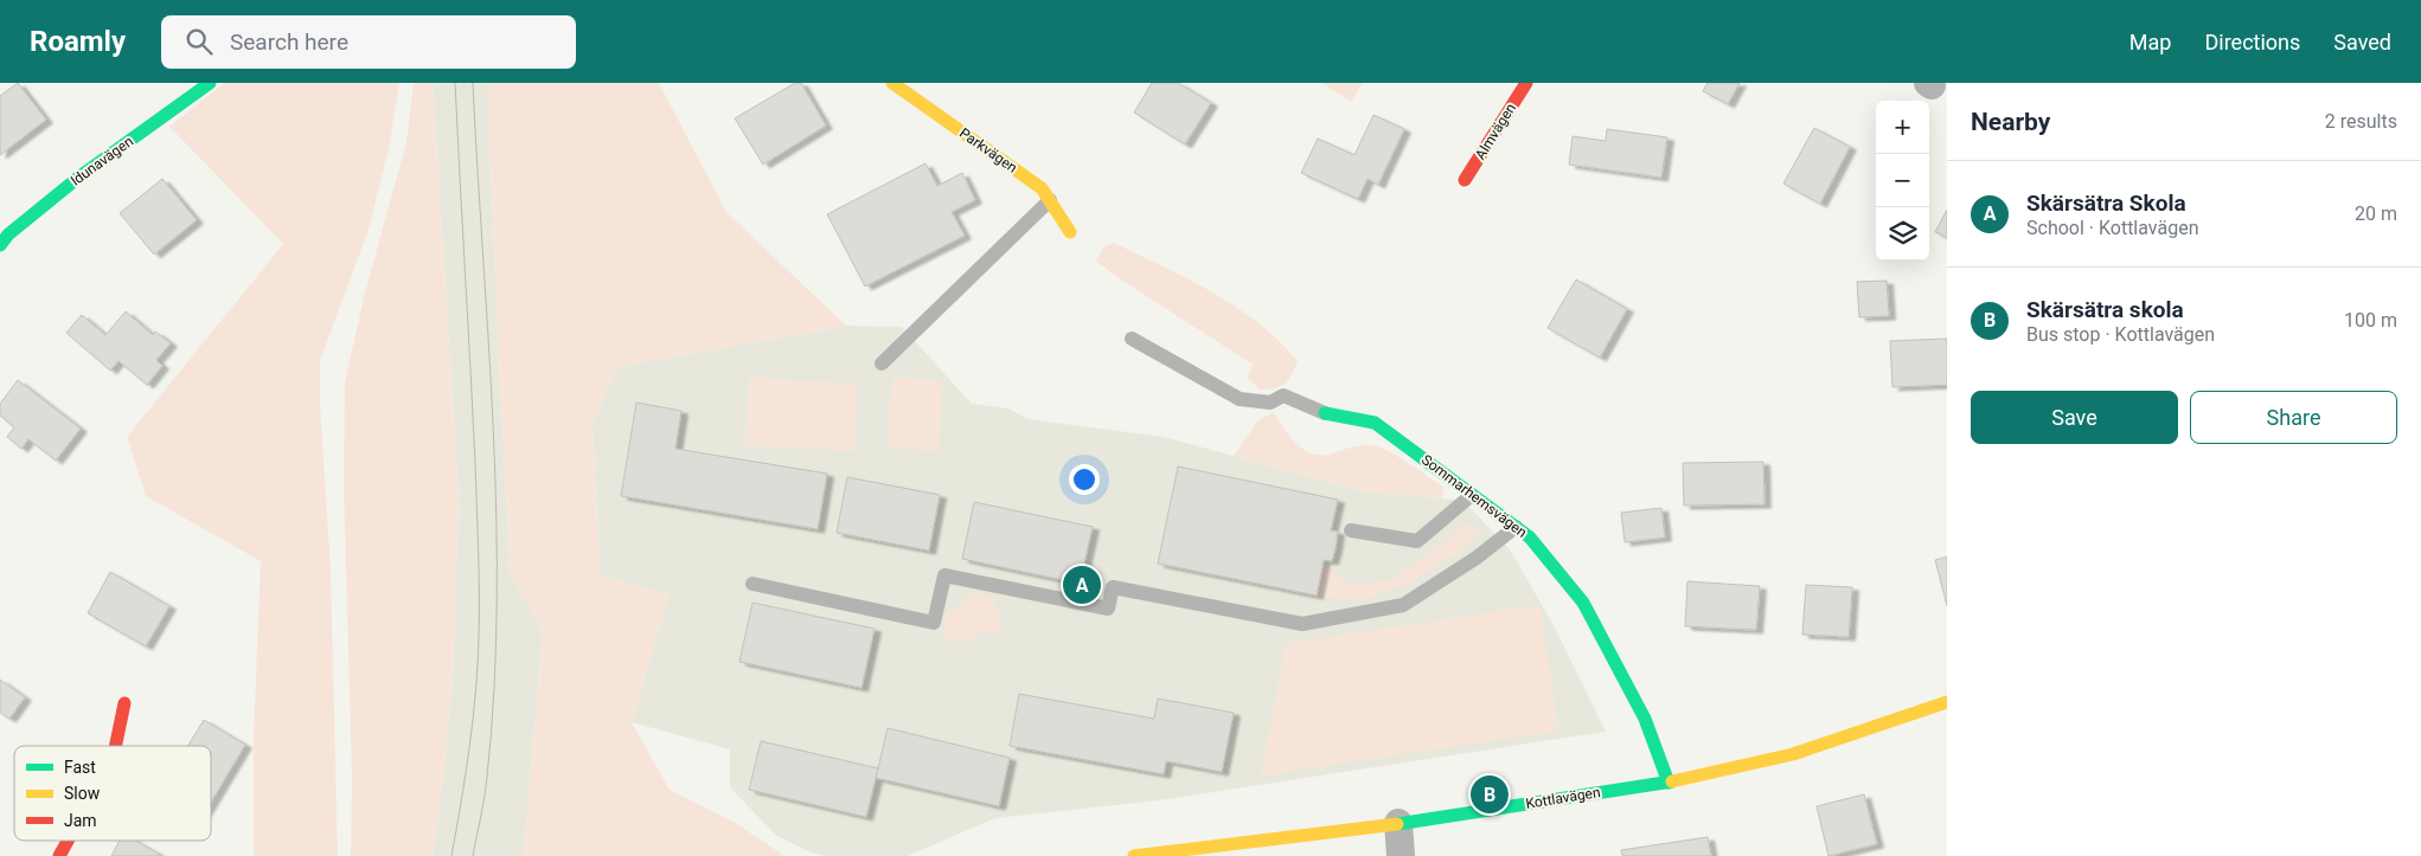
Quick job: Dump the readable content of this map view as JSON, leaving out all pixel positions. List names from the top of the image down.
{
  "streets": {
    "street": [
      "Almvägen",
      "Parkvägen",
      "Idunavägen",
      "Sommarhemsvägen",
      "Kottlavägen"
    ]
  },
  "crossings": [
    ["Sommarhemsvägen", "Kottlavägen"]
  ],
  "legend": ["Fast", "Slow", "Jam"],
  "page": {
    "header": "Roamly",
    "search": "Search here",
    "nav": ["Map", "Directions", "Saved"],
    "heading": ["Nearby", "2 results"],
    "map_buttons": ["+", "−"],
    "list": [
      {
        "mark": "A",
        "name": "Skärsätra Skola",
        "note": "School · Kottlavägen",
        "value": "20 m"
      },
      {
        "mark": "B",
        "name": "Skärsätra skola",
        "note": "Bus stop · Kottlavägen",
        "value": "100 m"
      }
    ],
    "buttons": ["Save", "Share"],
    "pins": ["A", "B"]
  }
}
